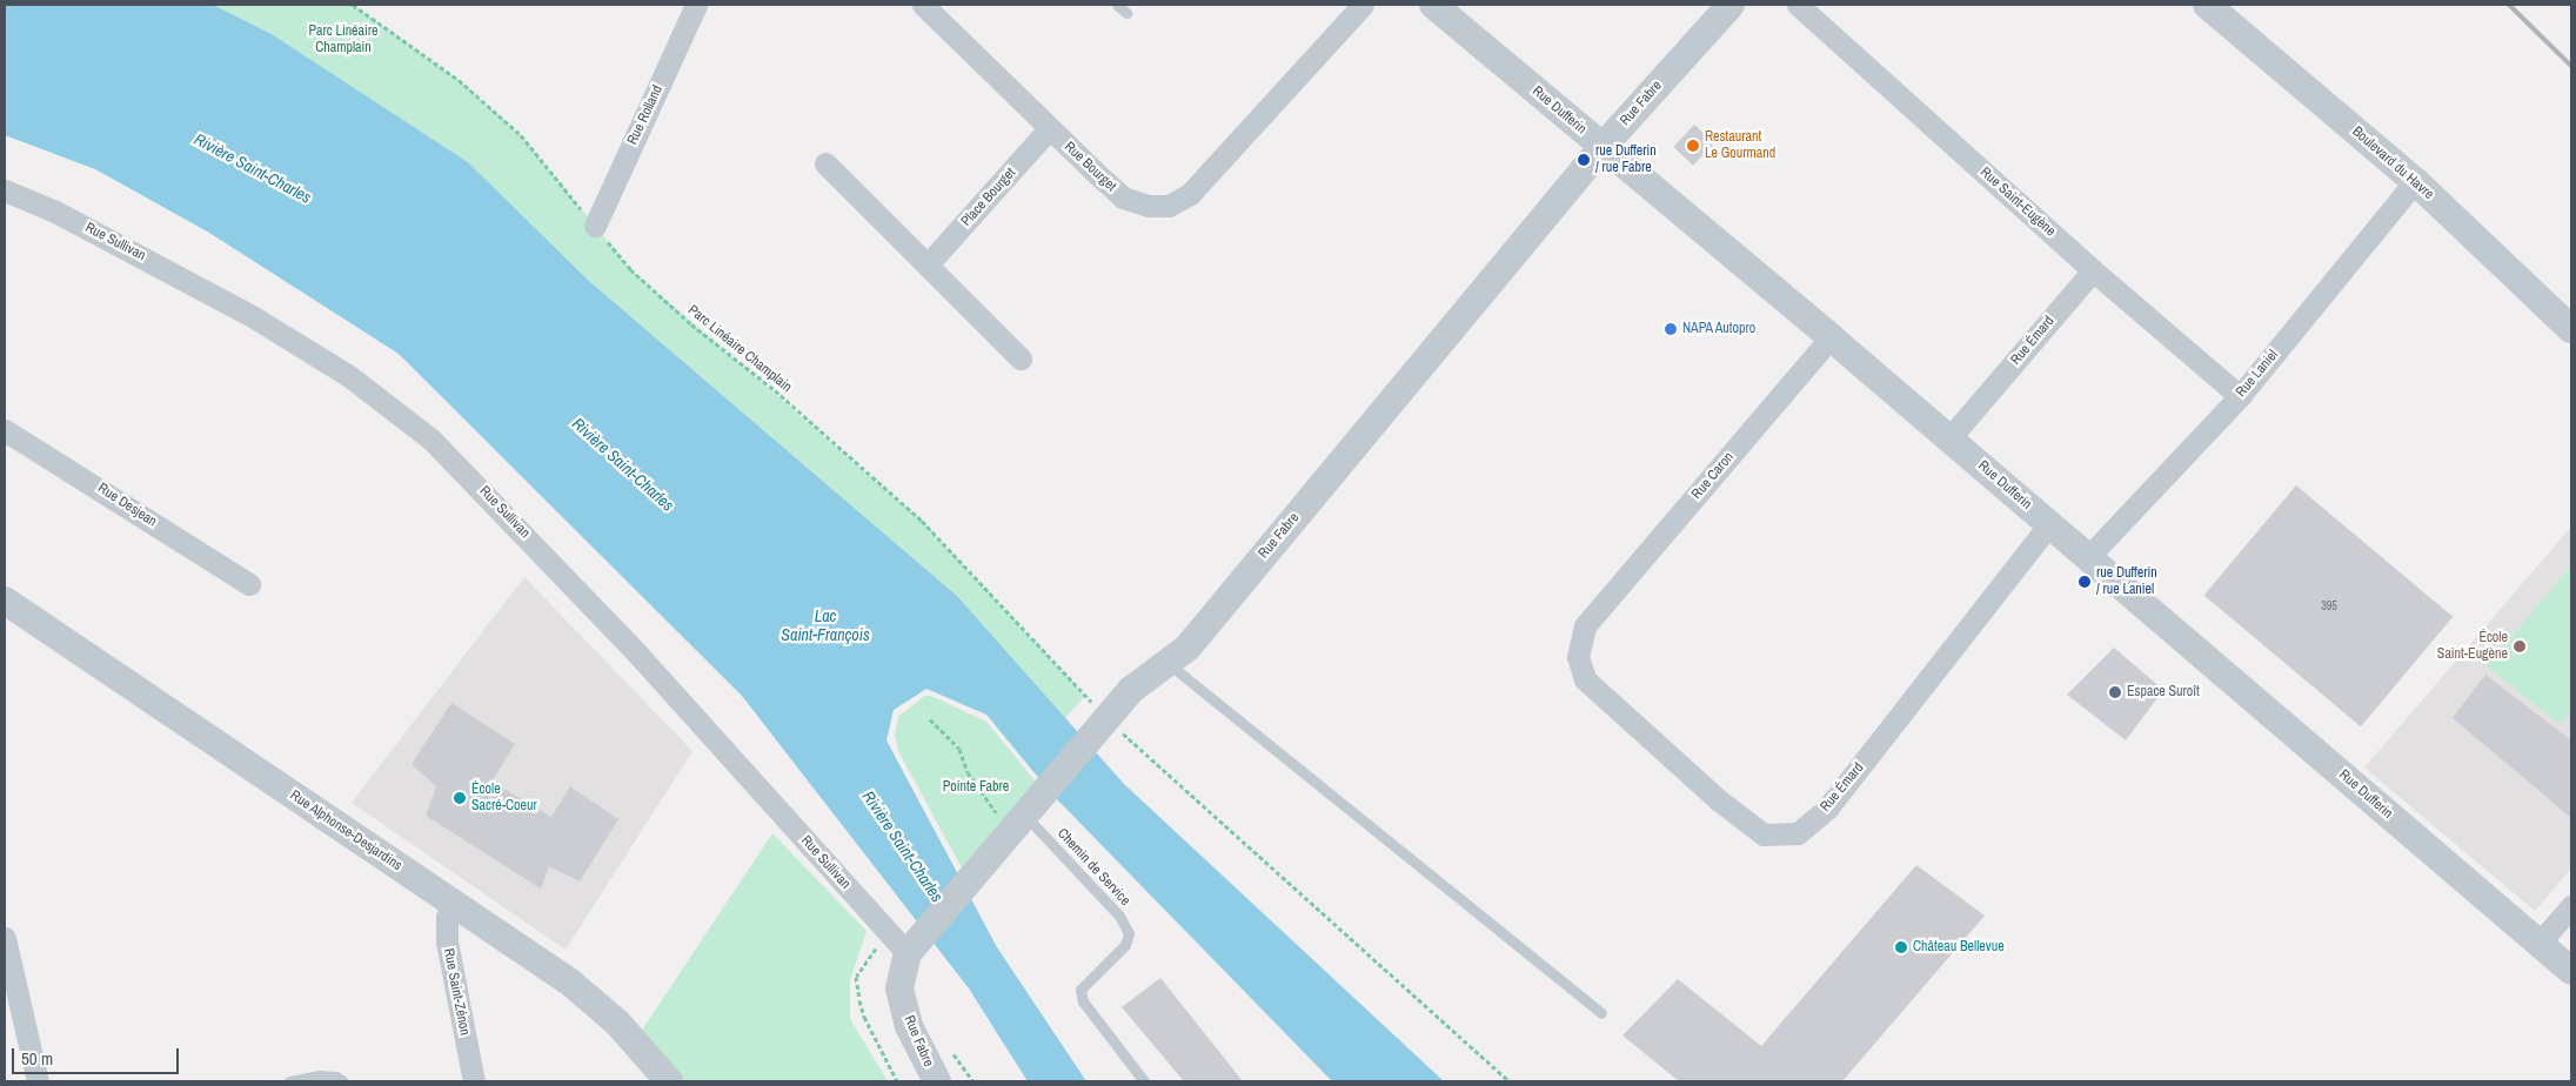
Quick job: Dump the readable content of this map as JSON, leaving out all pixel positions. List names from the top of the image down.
{
  "streets": {
    "street": [
      "Rue Fabre",
      "Rue Dufferin",
      "Rue Rolland",
      "Boulevard du Havre",
      "Rue Bourget",
      "Place Bourget",
      "Rue Saint-Eugène",
      "Rue Sullivan",
      "Rue Émard",
      "Rue Laniel",
      "Rue Caron",
      "Rue Desjean",
      "Rue Alphonse-Desjardins",
      "Rue Saint-Zénon"
    ],
    "lane": ["Chemin de Service"],
    "path": ["Parc Linéaire Champlain"]
  },
  "crossings": [
    ["Rue Fabre", "Rue Dufferin"],
    ["Rue Fabre", "Rue Sullivan"],
    ["Rue Fabre", "Parc Linéaire Champlain"],
    ["Rue Fabre", "Chemin de Service"],
    ["Rue Dufferin", "Rue Émard"],
    ["Rue Dufferin", "Rue Laniel"],
    ["Rue Dufferin", "Rue Caron"],
    ["Rue Rolland", "Parc Linéaire Champlain"],
    ["Boulevard du Havre", "Rue Laniel"],
    ["Rue Bourget", "Place Bourget"],
    ["Rue Saint-Eugène", "Rue Émard"],
    ["Rue Saint-Eugène", "Rue Laniel"],
    ["Rue Émard", "Rue Caron"],
    ["Rue Alphonse-Desjardins", "Rue Saint-Zénon"]
  ],
  "water": ["Rivière Saint-Charles", "Lac Saint-François"],
  "parks": ["Parc Linéaire Champlain", "Pointe Fabre"],
  "places": [
    "Restaurant Le Gourmand",
    "rue Dufferin / rue Fabre",
    "NAPA Autopro",
    "rue Dufferin / rue Laniel",
    "École Saint-Eugène",
    "Espace Suroît",
    "École Sacré-Coeur",
    "Château Bellevue"
  ],
  "house_numbers": ["395"],
  "scale_bar": "50 m"
}
